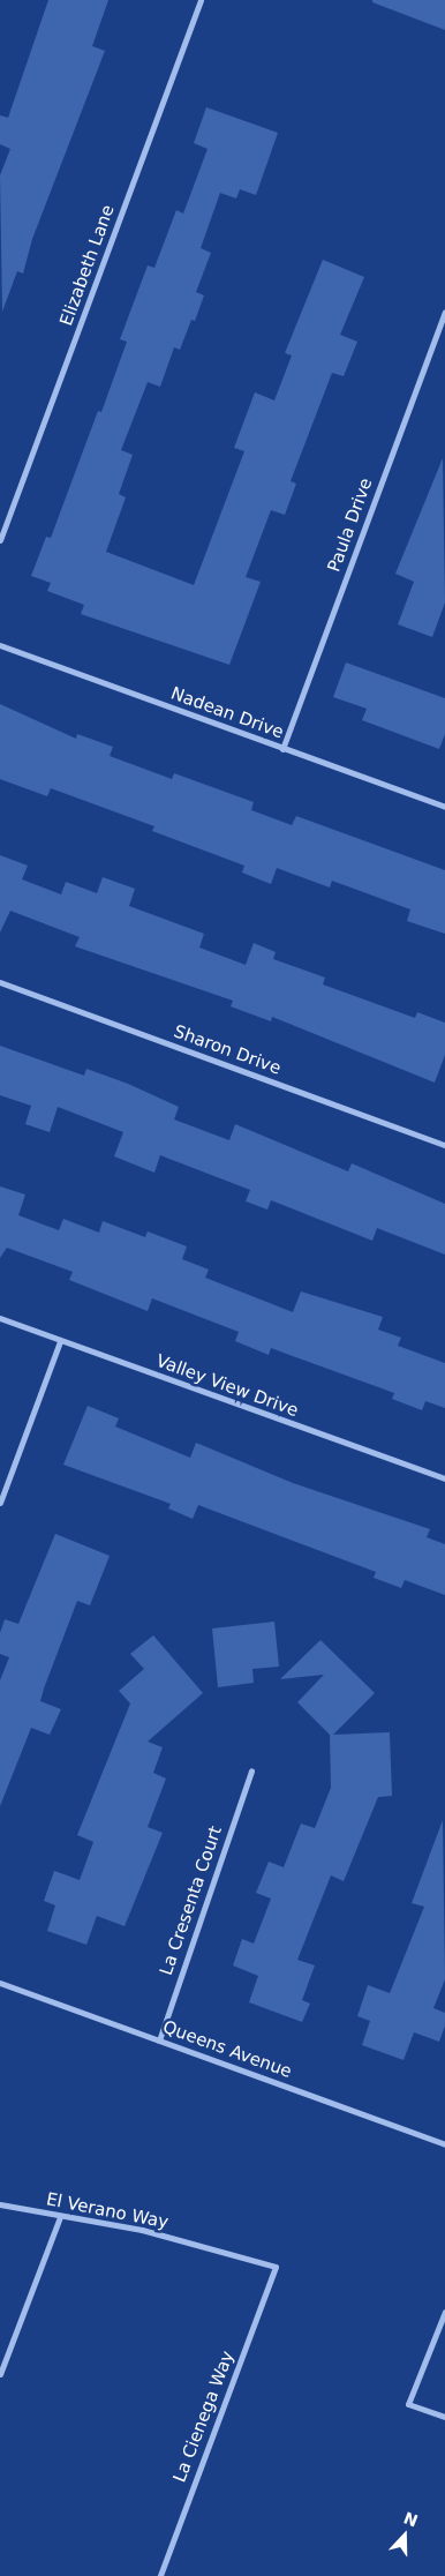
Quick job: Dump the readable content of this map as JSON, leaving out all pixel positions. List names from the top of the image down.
{
  "streets": {
    "street": [
      "Elizabeth Lane",
      "Paula Drive",
      "Nadean Drive",
      "Sharon Drive",
      "Valley View Drive",
      "La Cresenta Court",
      "Queens Avenue",
      "El Verano Way",
      "La Cienega Way"
    ]
  },
  "crossings": [
    ["Paula Drive", "Nadean Drive"],
    ["La Cresenta Court", "Queens Avenue"],
    ["El Verano Way", "La Cienega Way"]
  ],
  "north": "top"
}
